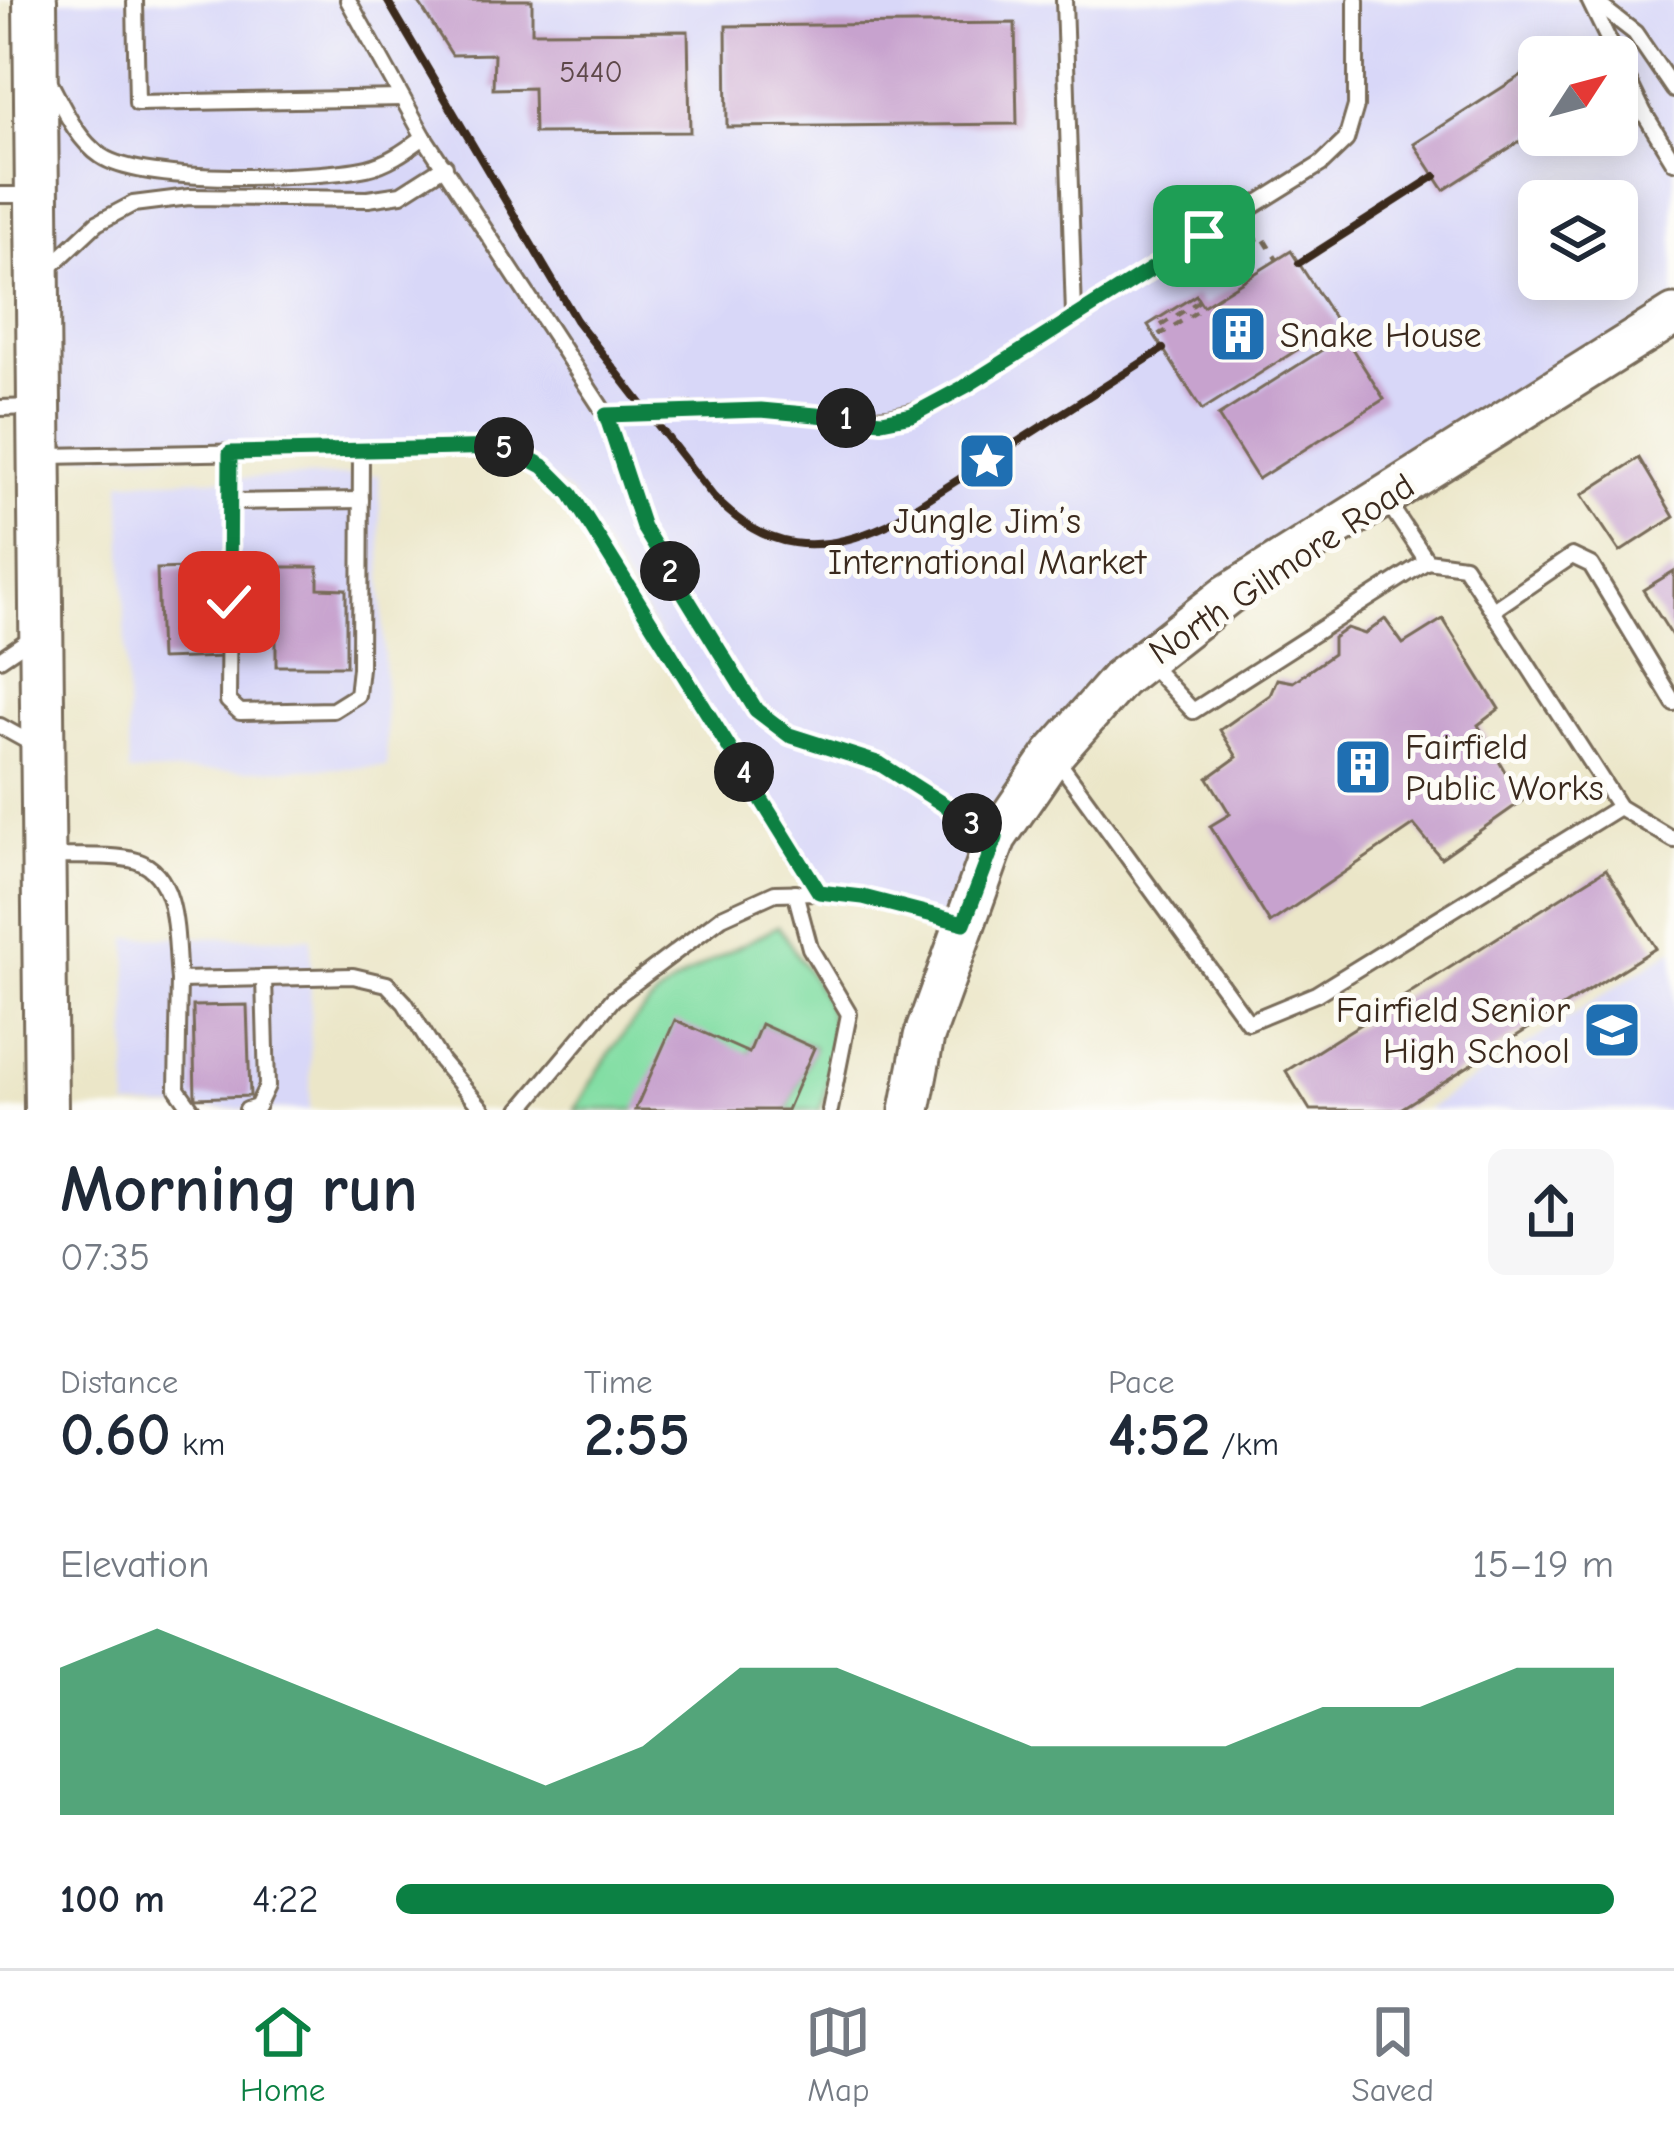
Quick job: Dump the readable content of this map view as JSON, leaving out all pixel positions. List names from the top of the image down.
{
  "streets": {
    "street": ["North Gilmore Road"]
  },
  "places": {
    "building": ["Snake House", "Fairfield Public Works"],
    "place": ["Jungle Jim’s International Market"],
    "school or university": ["Fairfield Senior High School"]
  },
  "house_numbers": ["5440"],
  "north": "top right",
  "page": {
    "pins": [
      "1",
      "5",
      "2",
      "4",
      "3"
    ],
    "heading": ["Morning run", "07:35"],
    "stats": [
      ["Distance", "0.60 km"],
      ["Time", "2:55"],
      ["Pace", "4:52 /km"]
    ],
    "chart": ["Elevation", "15–19 m"],
    "list": [
      {
        "name": "100 m",
        "note": "4:22"
      }
    ],
    "tabs": ["Home", "Map", "Saved"]
  }
}
